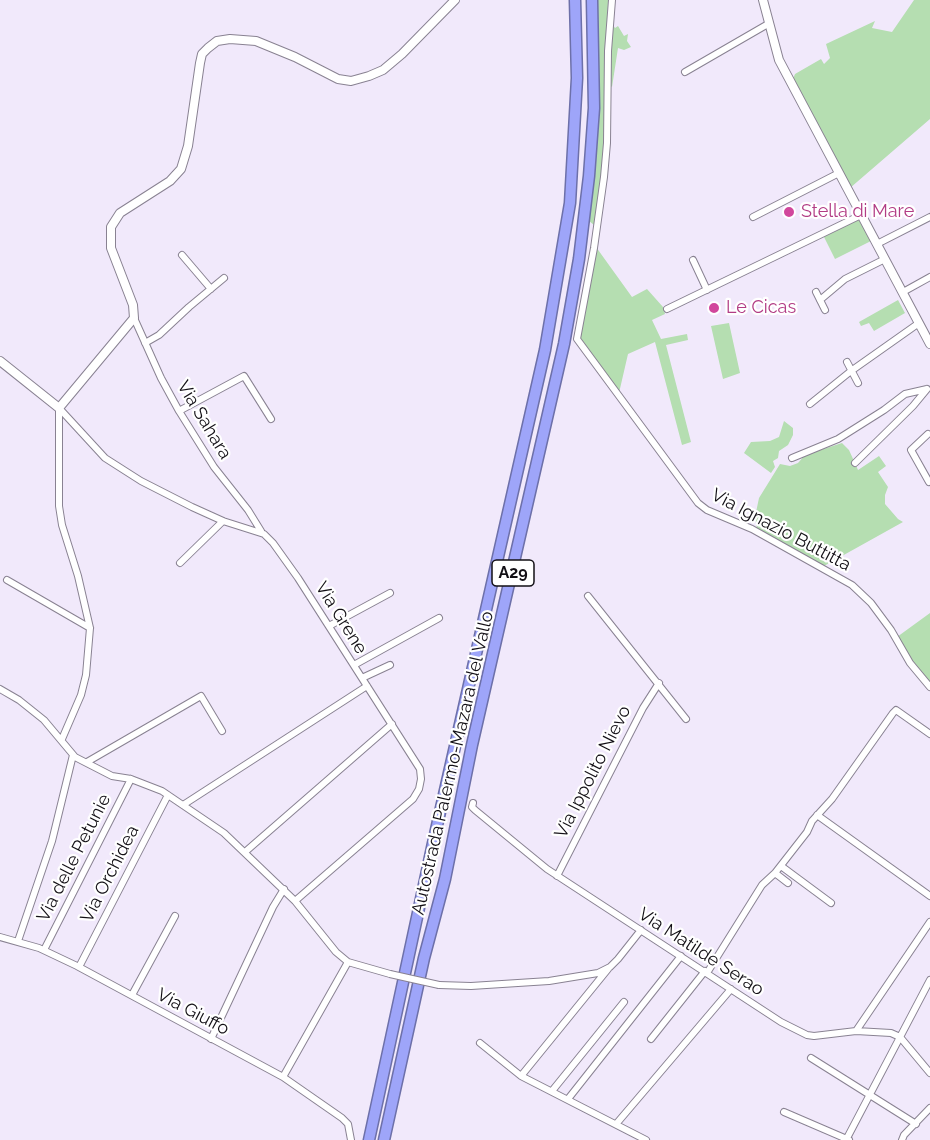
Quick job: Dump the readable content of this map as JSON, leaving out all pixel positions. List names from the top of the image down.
{
  "streets": {
    "highway": ["A29", "Autostrada Palermo-Mazara del Vallo"],
    "street": [
      "Via Sahara",
      "Via Ignazio Buttitta",
      "Via Grene",
      "Via Ippolito Nievo",
      "Via delle Petunie",
      "Via Orchidea",
      "Via Matilde Serao",
      "Via Giuffo"
    ]
  },
  "crossings": [
    ["Via Ippolito Nievo", "Via Matilde Serao"],
    ["Via delle Petunie", "Via Giuffo"],
    ["Via Orchidea", "Via Giuffo"]
  ],
  "places": ["Stella di Mare", "Le Cicas"]
}
